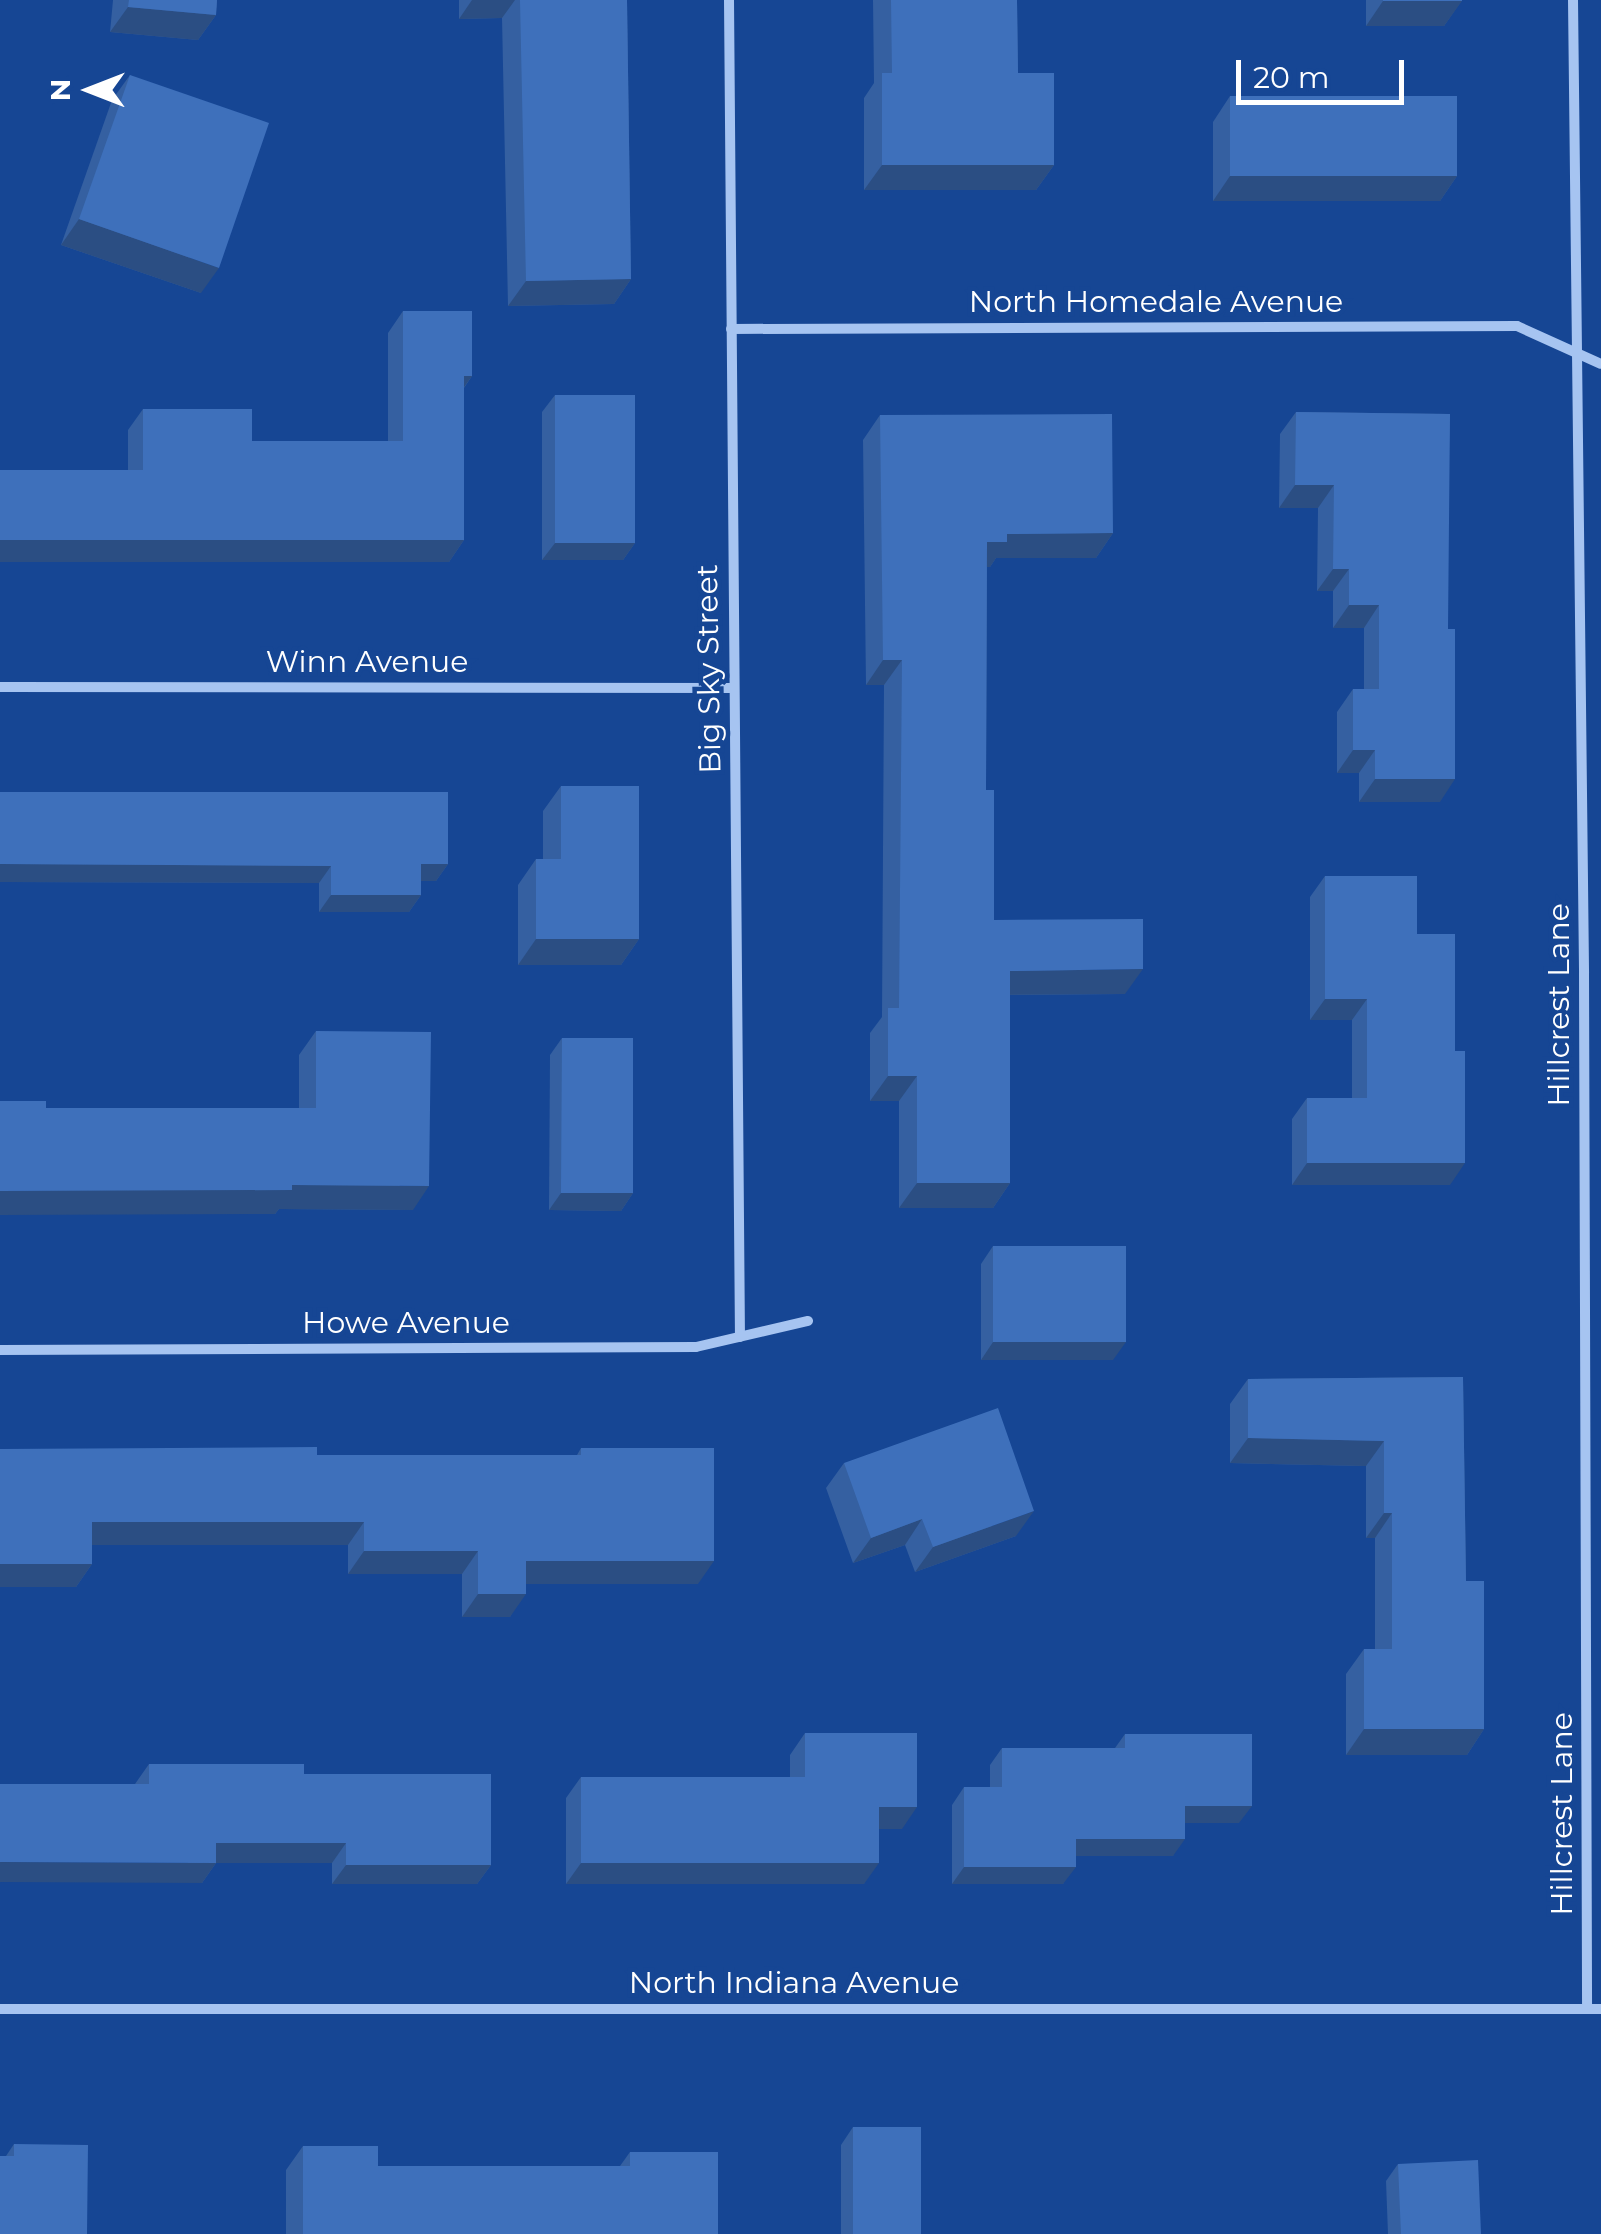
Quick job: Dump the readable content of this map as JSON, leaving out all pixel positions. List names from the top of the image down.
{
  "streets": {
    "street": [
      "North Homedale Avenue",
      "Winn Avenue",
      "Big Sky Street",
      "Hillcrest Lane",
      "Howe Avenue",
      "North Indiana Avenue"
    ]
  },
  "crossings": [
    ["North Homedale Avenue", "Big Sky Street"],
    ["North Homedale Avenue", "Hillcrest Lane"],
    ["Winn Avenue", "Big Sky Street"],
    ["Big Sky Street", "Howe Avenue"],
    ["Hillcrest Lane", "North Indiana Avenue"]
  ],
  "scale_bar": "20 m",
  "north": "left"
}
